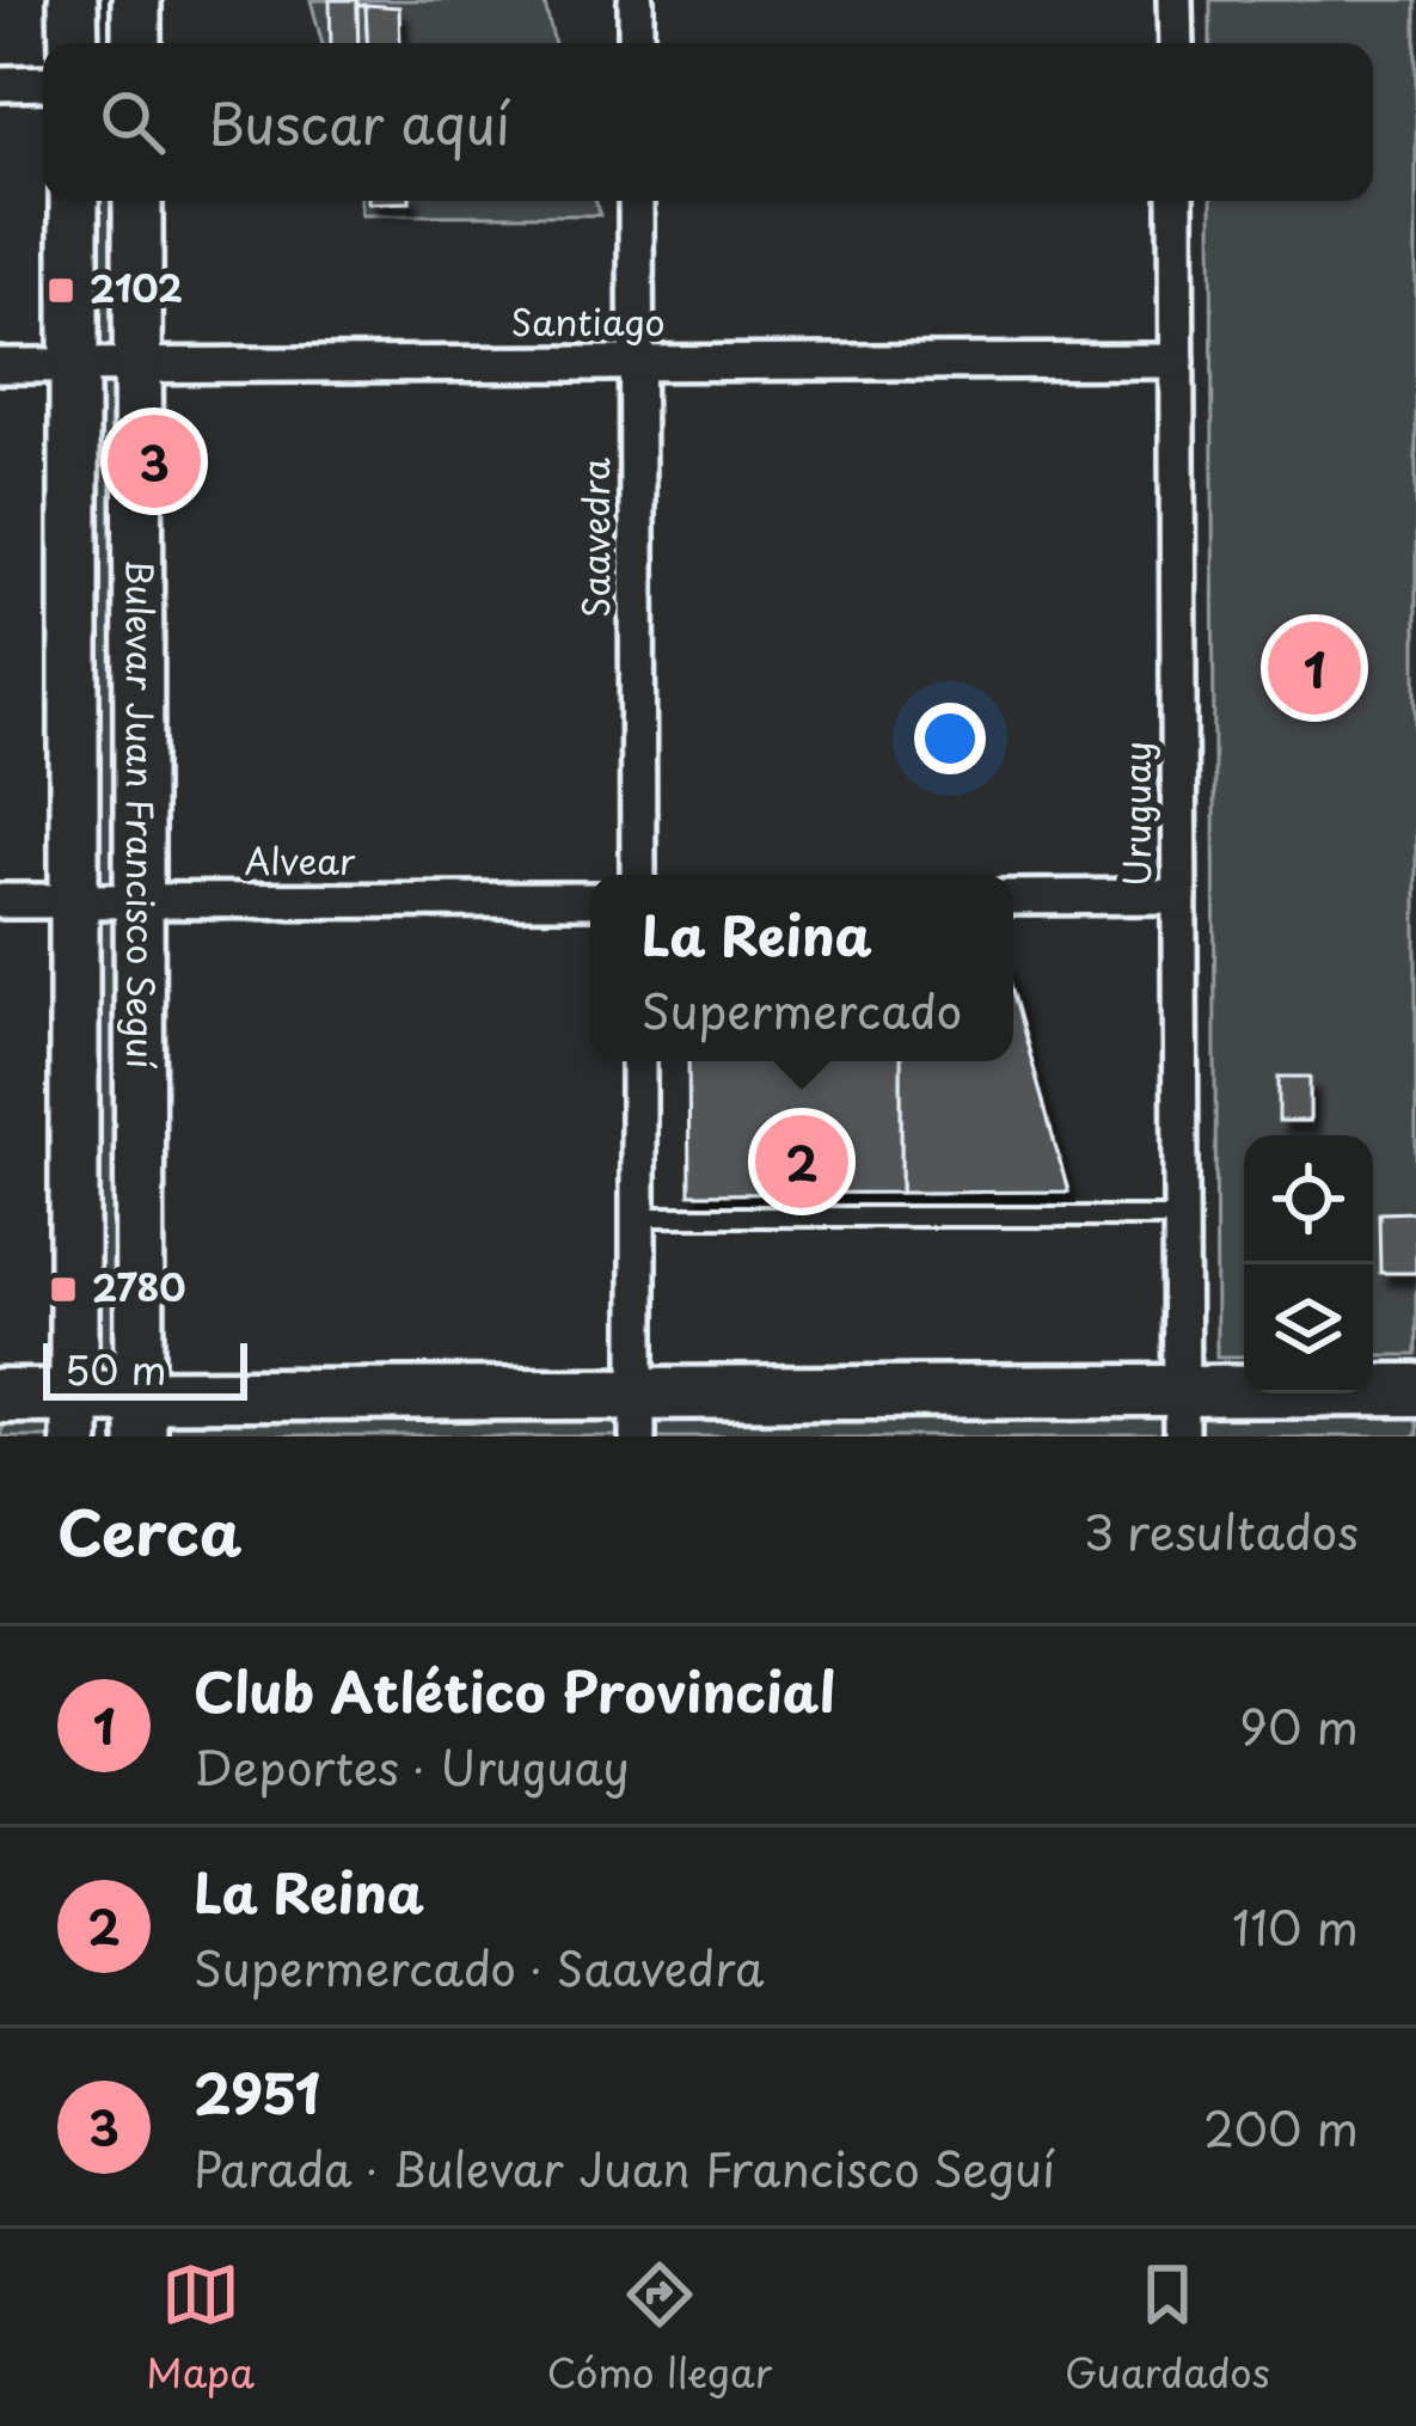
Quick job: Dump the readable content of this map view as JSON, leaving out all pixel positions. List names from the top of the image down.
{
  "streets": {
    "main road": ["Bulevar Juan Francisco Seguí"],
    "street": [
      "Santiago",
      "Saavedra",
      "Uruguay",
      "Alvear"
    ]
  },
  "crossings": [
    ["Santiago", "Saavedra"],
    ["Santiago", "Bulevar Juan Francisco Seguí"],
    ["Santiago", "Uruguay"],
    ["Bulevar Juan Francisco Seguí", "Alvear"]
  ],
  "places": {
    "transit": ["2102", "2780"]
  },
  "scale_bar": "50 m",
  "page": {
    "search": "Buscar aquí",
    "pins": ["3", "1", "2"],
    "popup": ["La Reina", "Supermercado"],
    "scale": "50 m",
    "heading": ["Cerca", "3 resultados"],
    "list": [
      {
        "mark": "1",
        "name": "Club Atlético Provincial",
        "note": "Deportes · Uruguay",
        "value": "90 m"
      },
      {
        "mark": "2",
        "name": "La Reina",
        "note": "Supermercado · Saavedra",
        "value": "110 m"
      },
      {
        "mark": "3",
        "name": "2951",
        "note": "Parada · Bulevar Juan Francisco Seguí",
        "value": "200 m"
      }
    ],
    "nav": ["Mapa", "Cómo llegar", "Guardados"]
  }
}
